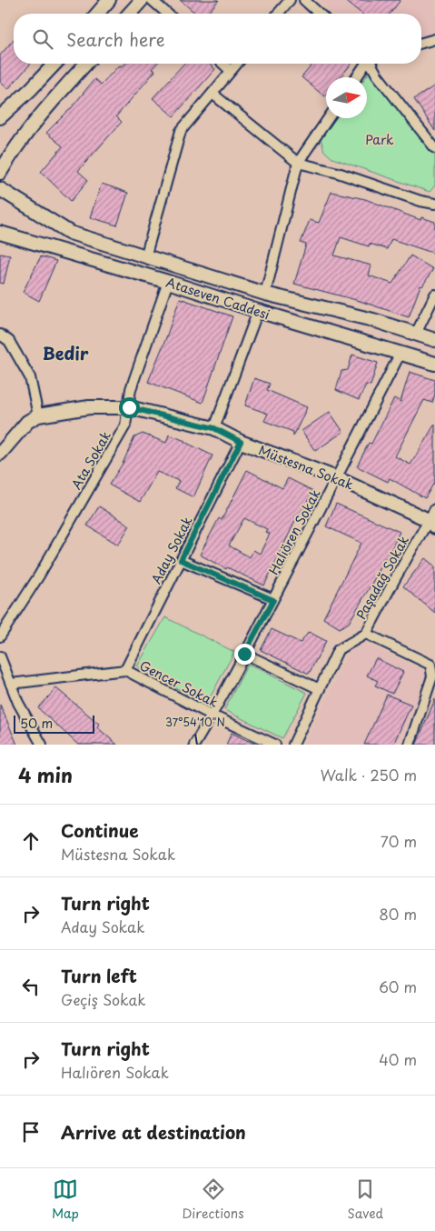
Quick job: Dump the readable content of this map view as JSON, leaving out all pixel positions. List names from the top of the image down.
{
  "streets": {
    "main road": ["Ataseven Caddesi", "Müstesna Sokak"],
    "street": [
      "Ata Sokak",
      "Halıören Sokak",
      "Aday Sokak",
      "Paşadağ Sokak",
      "Gencer Sokak"
    ]
  },
  "crossings": [
    ["Ataseven Caddesi", "Ata Sokak"],
    ["Ataseven Caddesi", "Halıören Sokak"],
    ["Ata Sokak", "Müstesna Sokak"],
    ["Müstesna Sokak", "Halıören Sokak"],
    ["Müstesna Sokak", "Aday Sokak"],
    ["Müstesna Sokak", "Paşadağ Sokak"],
    ["Halıören Sokak", "Gencer Sokak"],
    ["Aday Sokak", "Gencer Sokak"]
  ],
  "districts": ["Bedir"],
  "parks": ["Park"],
  "scale_bar": "50 m",
  "north": "right",
  "page": {
    "search": "Search here",
    "scale": "50 m",
    "heading": ["4 min", "Walk · 250 m"],
    "list": [
      ["Continue", "Müstesna Sokak", "70 m"],
      ["Turn right", "Aday Sokak", "80 m"],
      ["Turn left", "Geçiş Sokak", "60 m"],
      ["Turn right", "Halıören Sokak", "40 m"],
      "Arrive at destination"
    ],
    "nav": ["Map", "Directions", "Saved"]
  },
  "coordinates": ["37°54'10\"N"]
}
